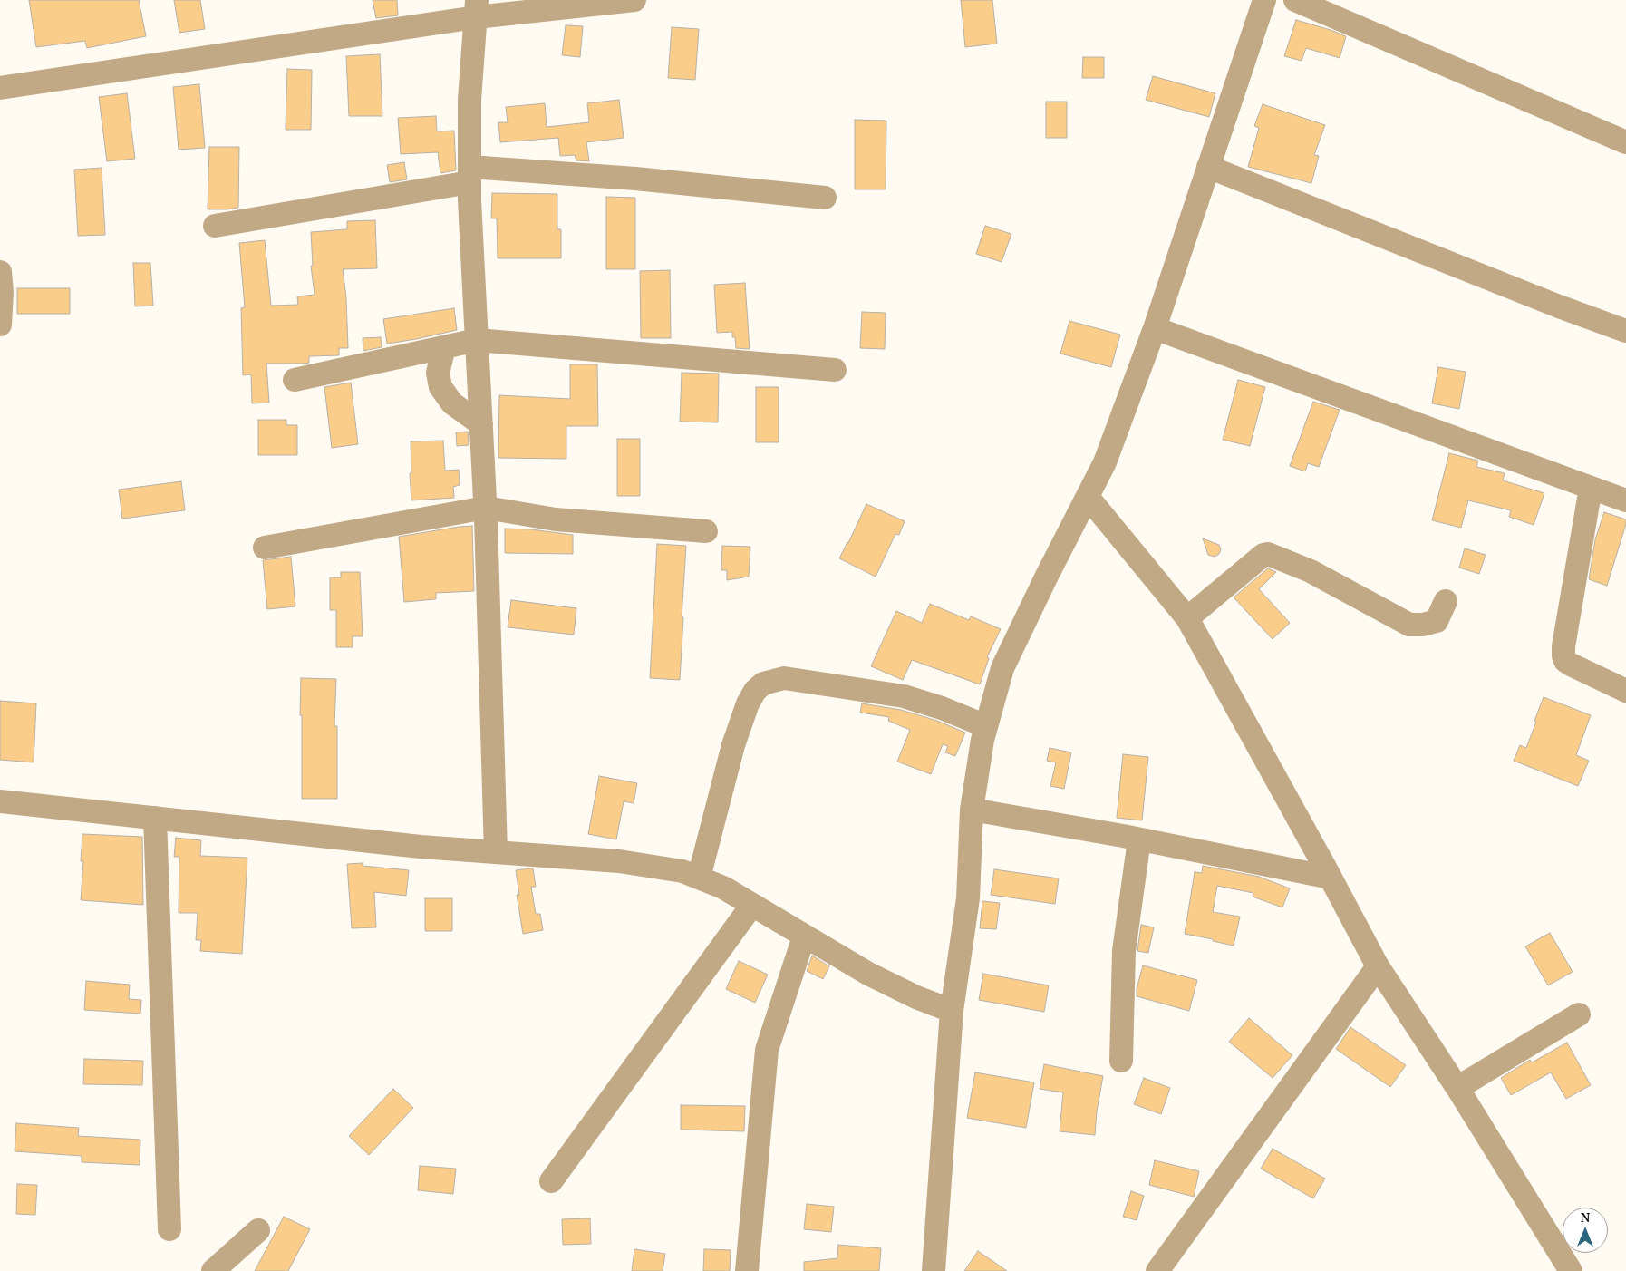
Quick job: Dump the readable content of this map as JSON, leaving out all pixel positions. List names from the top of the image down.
{
  "north": "top"
}
